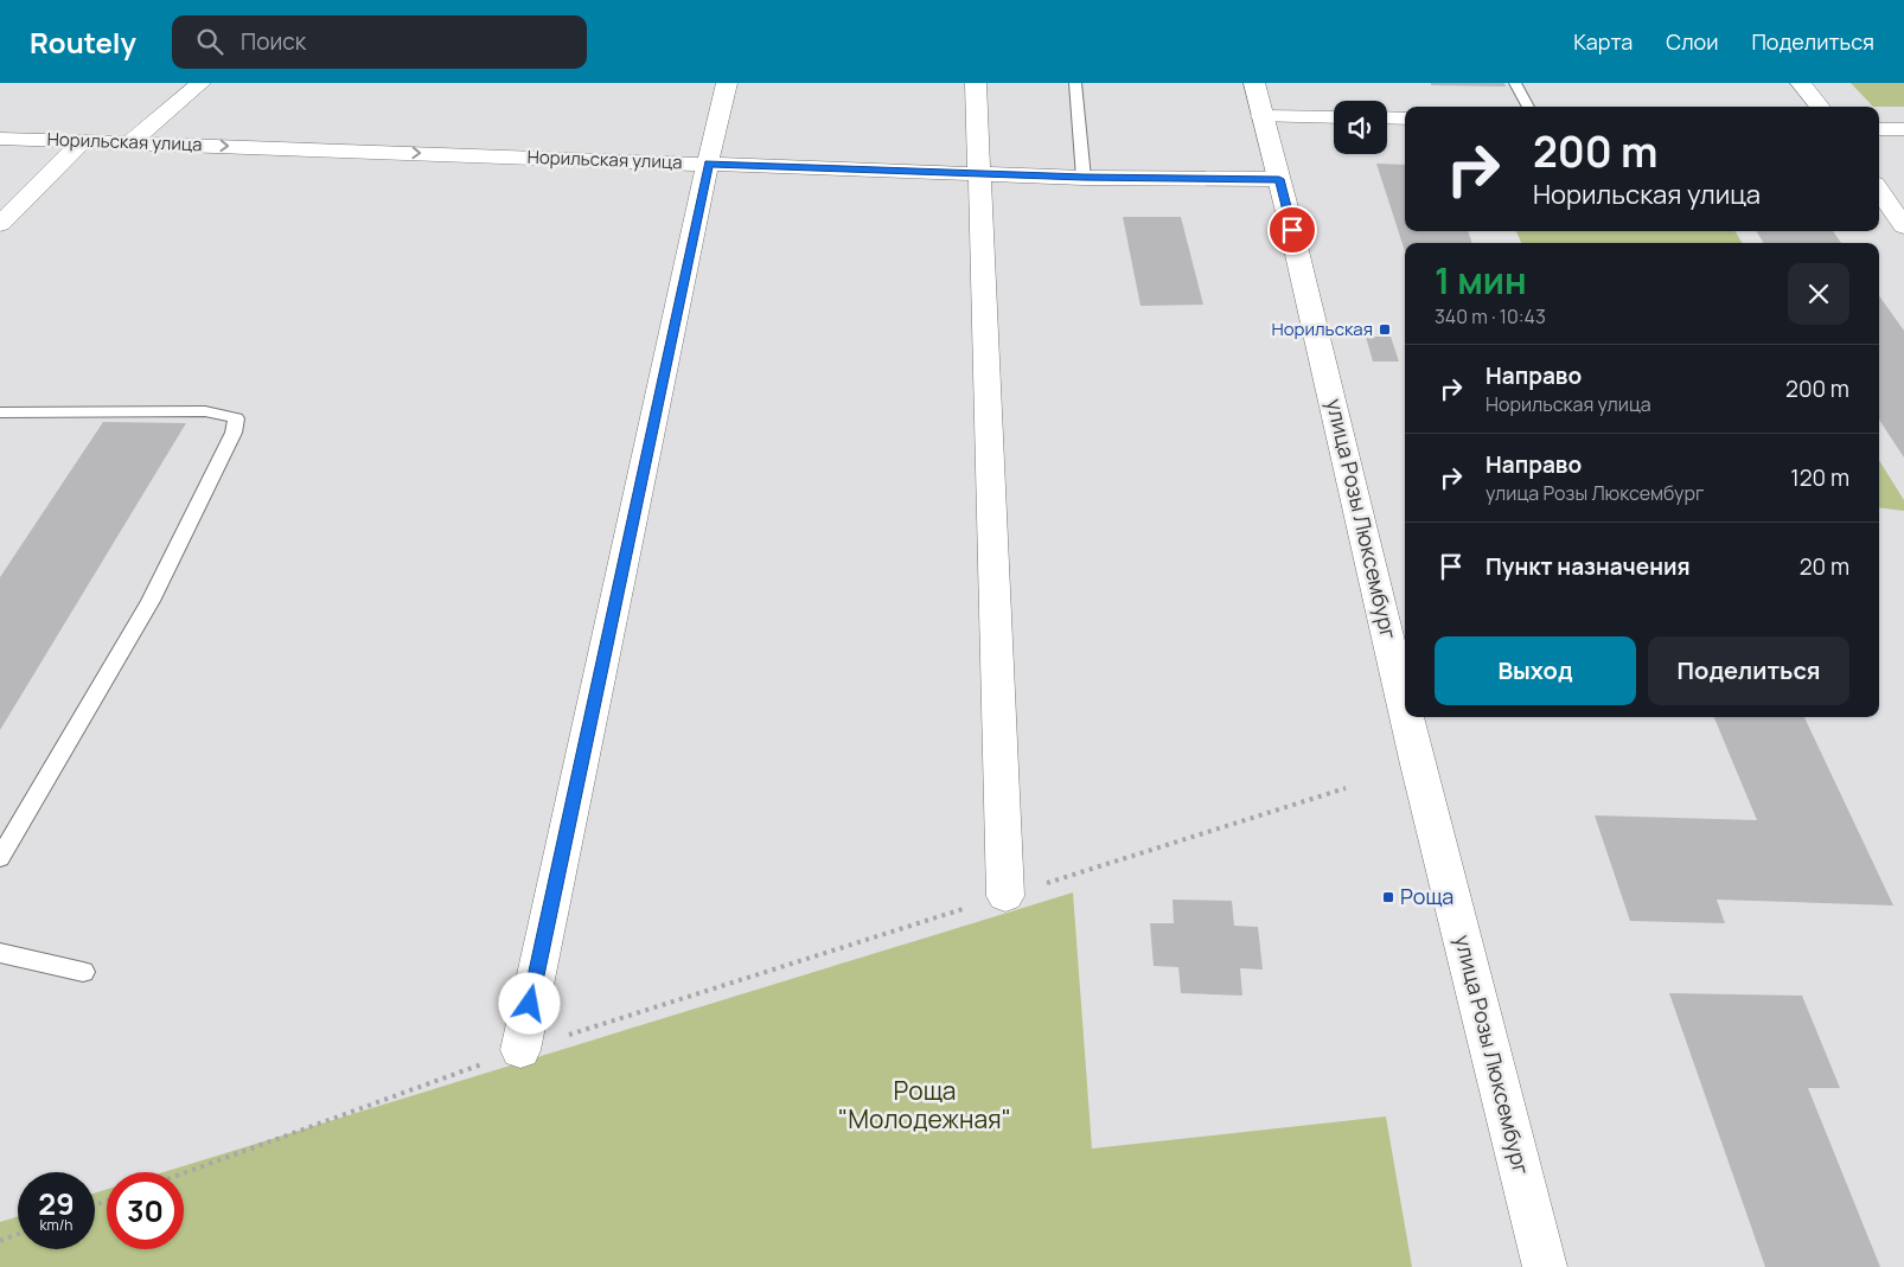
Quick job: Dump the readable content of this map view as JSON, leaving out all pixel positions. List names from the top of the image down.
{
  "streets": {
    "street": ["Норильская улица", "улица Розы Люксембург"]
  },
  "crossings": [
    ["Норильская улица", "улица Розы Люксембург"]
  ],
  "one_way": ["Норильская улица"],
  "parks": ["Роща \"Молодежная\""],
  "places": {
    "transit": ["Норильская", "Роща"]
  },
  "page": {
    "header": "Routely",
    "search": "Поиск",
    "nav": ["Карта", "Слои", "Поделиться"],
    "turn": ["200 m", "Норильская улица"],
    "heading": ["1 мин", "340 m · 10:43"],
    "list": [
      {
        "name": "Направо",
        "note": "Норильская улица",
        "value": "200 m"
      },
      {
        "name": "Направо",
        "note": "улица Розы Люксембург",
        "value": "120 m"
      },
      {
        "name": "Пункт назначения",
        "value": "20 m"
      }
    ],
    "buttons": ["Выход", "Поделиться"],
    "speed": "29 km/h",
    "limit": "30"
  }
}
